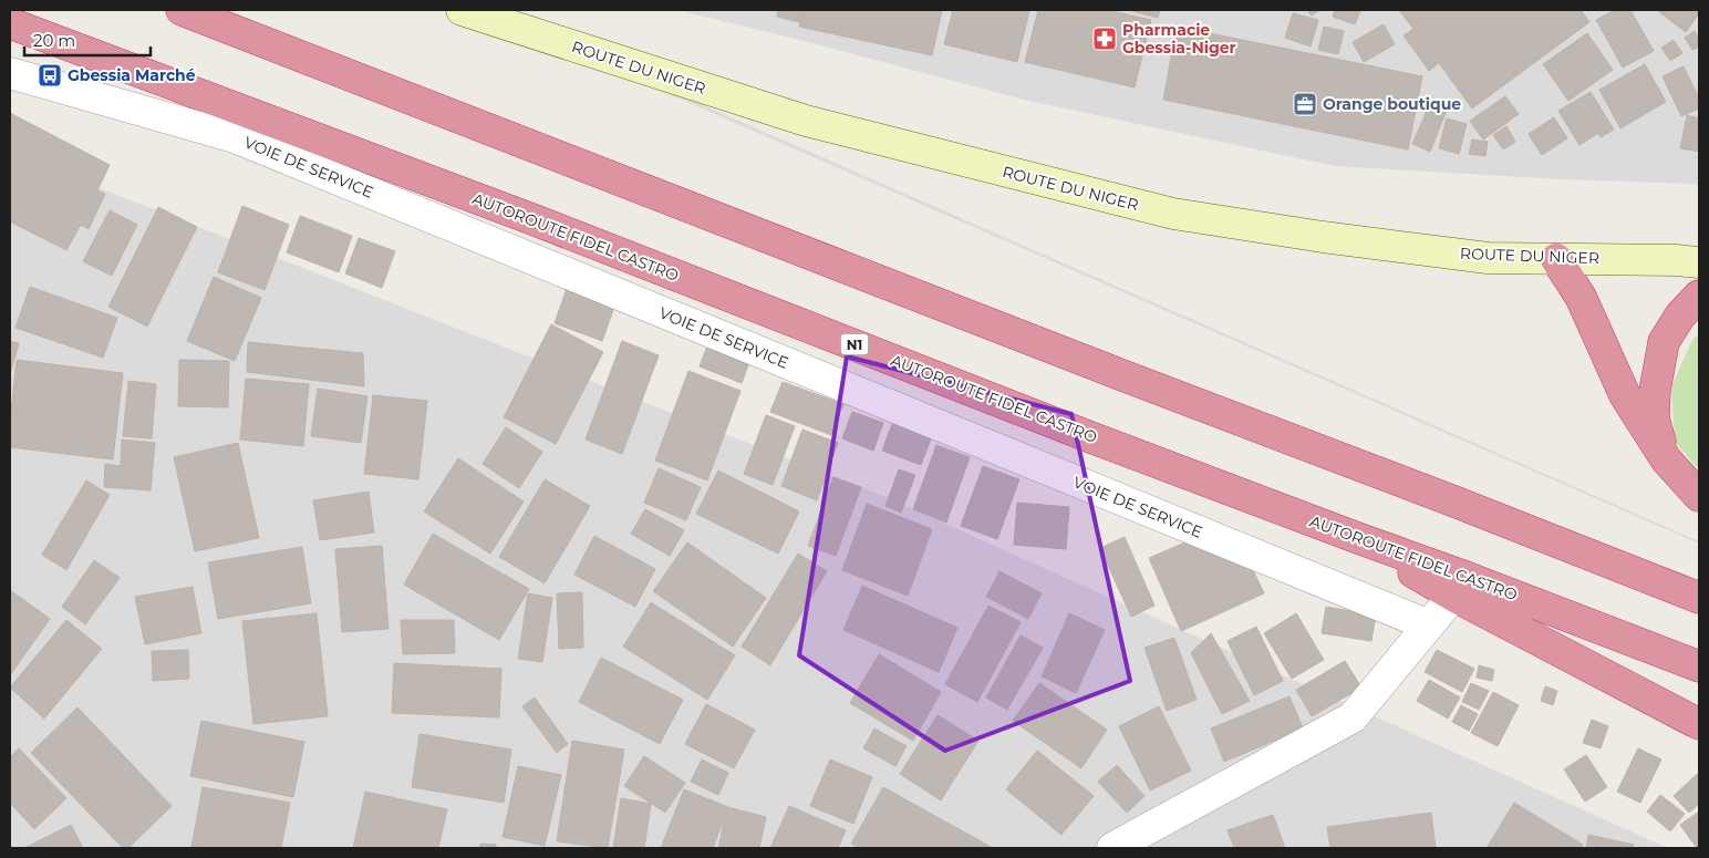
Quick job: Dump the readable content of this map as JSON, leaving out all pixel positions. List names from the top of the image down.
{
  "streets": {
    "highway": ["AUTOROUTE FIDEL CASTRO", "N1"],
    "main road": ["ROUTE DU NIGER"],
    "street": ["VOIE DE SERVICE"]
  },
  "places": {
    "pharmacy": ["Pharmacie Gbessia-Niger"],
    "bus stop": ["Gbessia Marché"],
    "office": ["Orange boutique"]
  },
  "scale_bar": "20 m"
}
